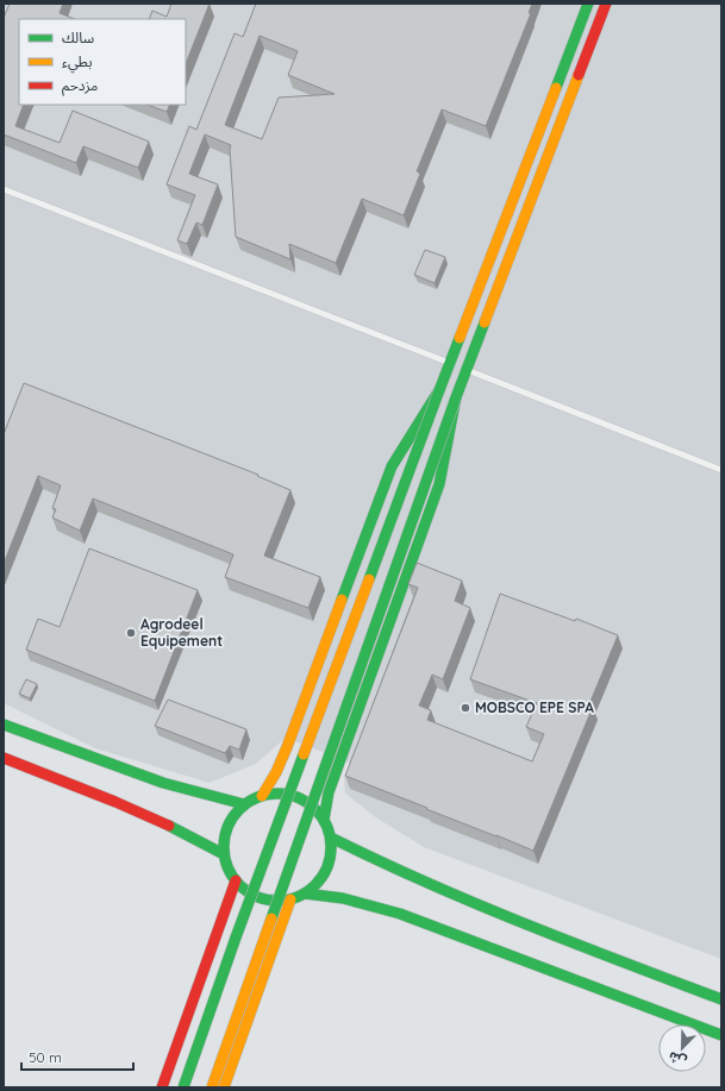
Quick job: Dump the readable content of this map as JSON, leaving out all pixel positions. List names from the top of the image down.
{
  "places": ["Agrodeel Equipement", "MOBSCO EPE SPA"],
  "legend": ["سالك", "بطيء", "مزدحم"],
  "scale_bar": "50 m",
  "north": "bottom left"
}
